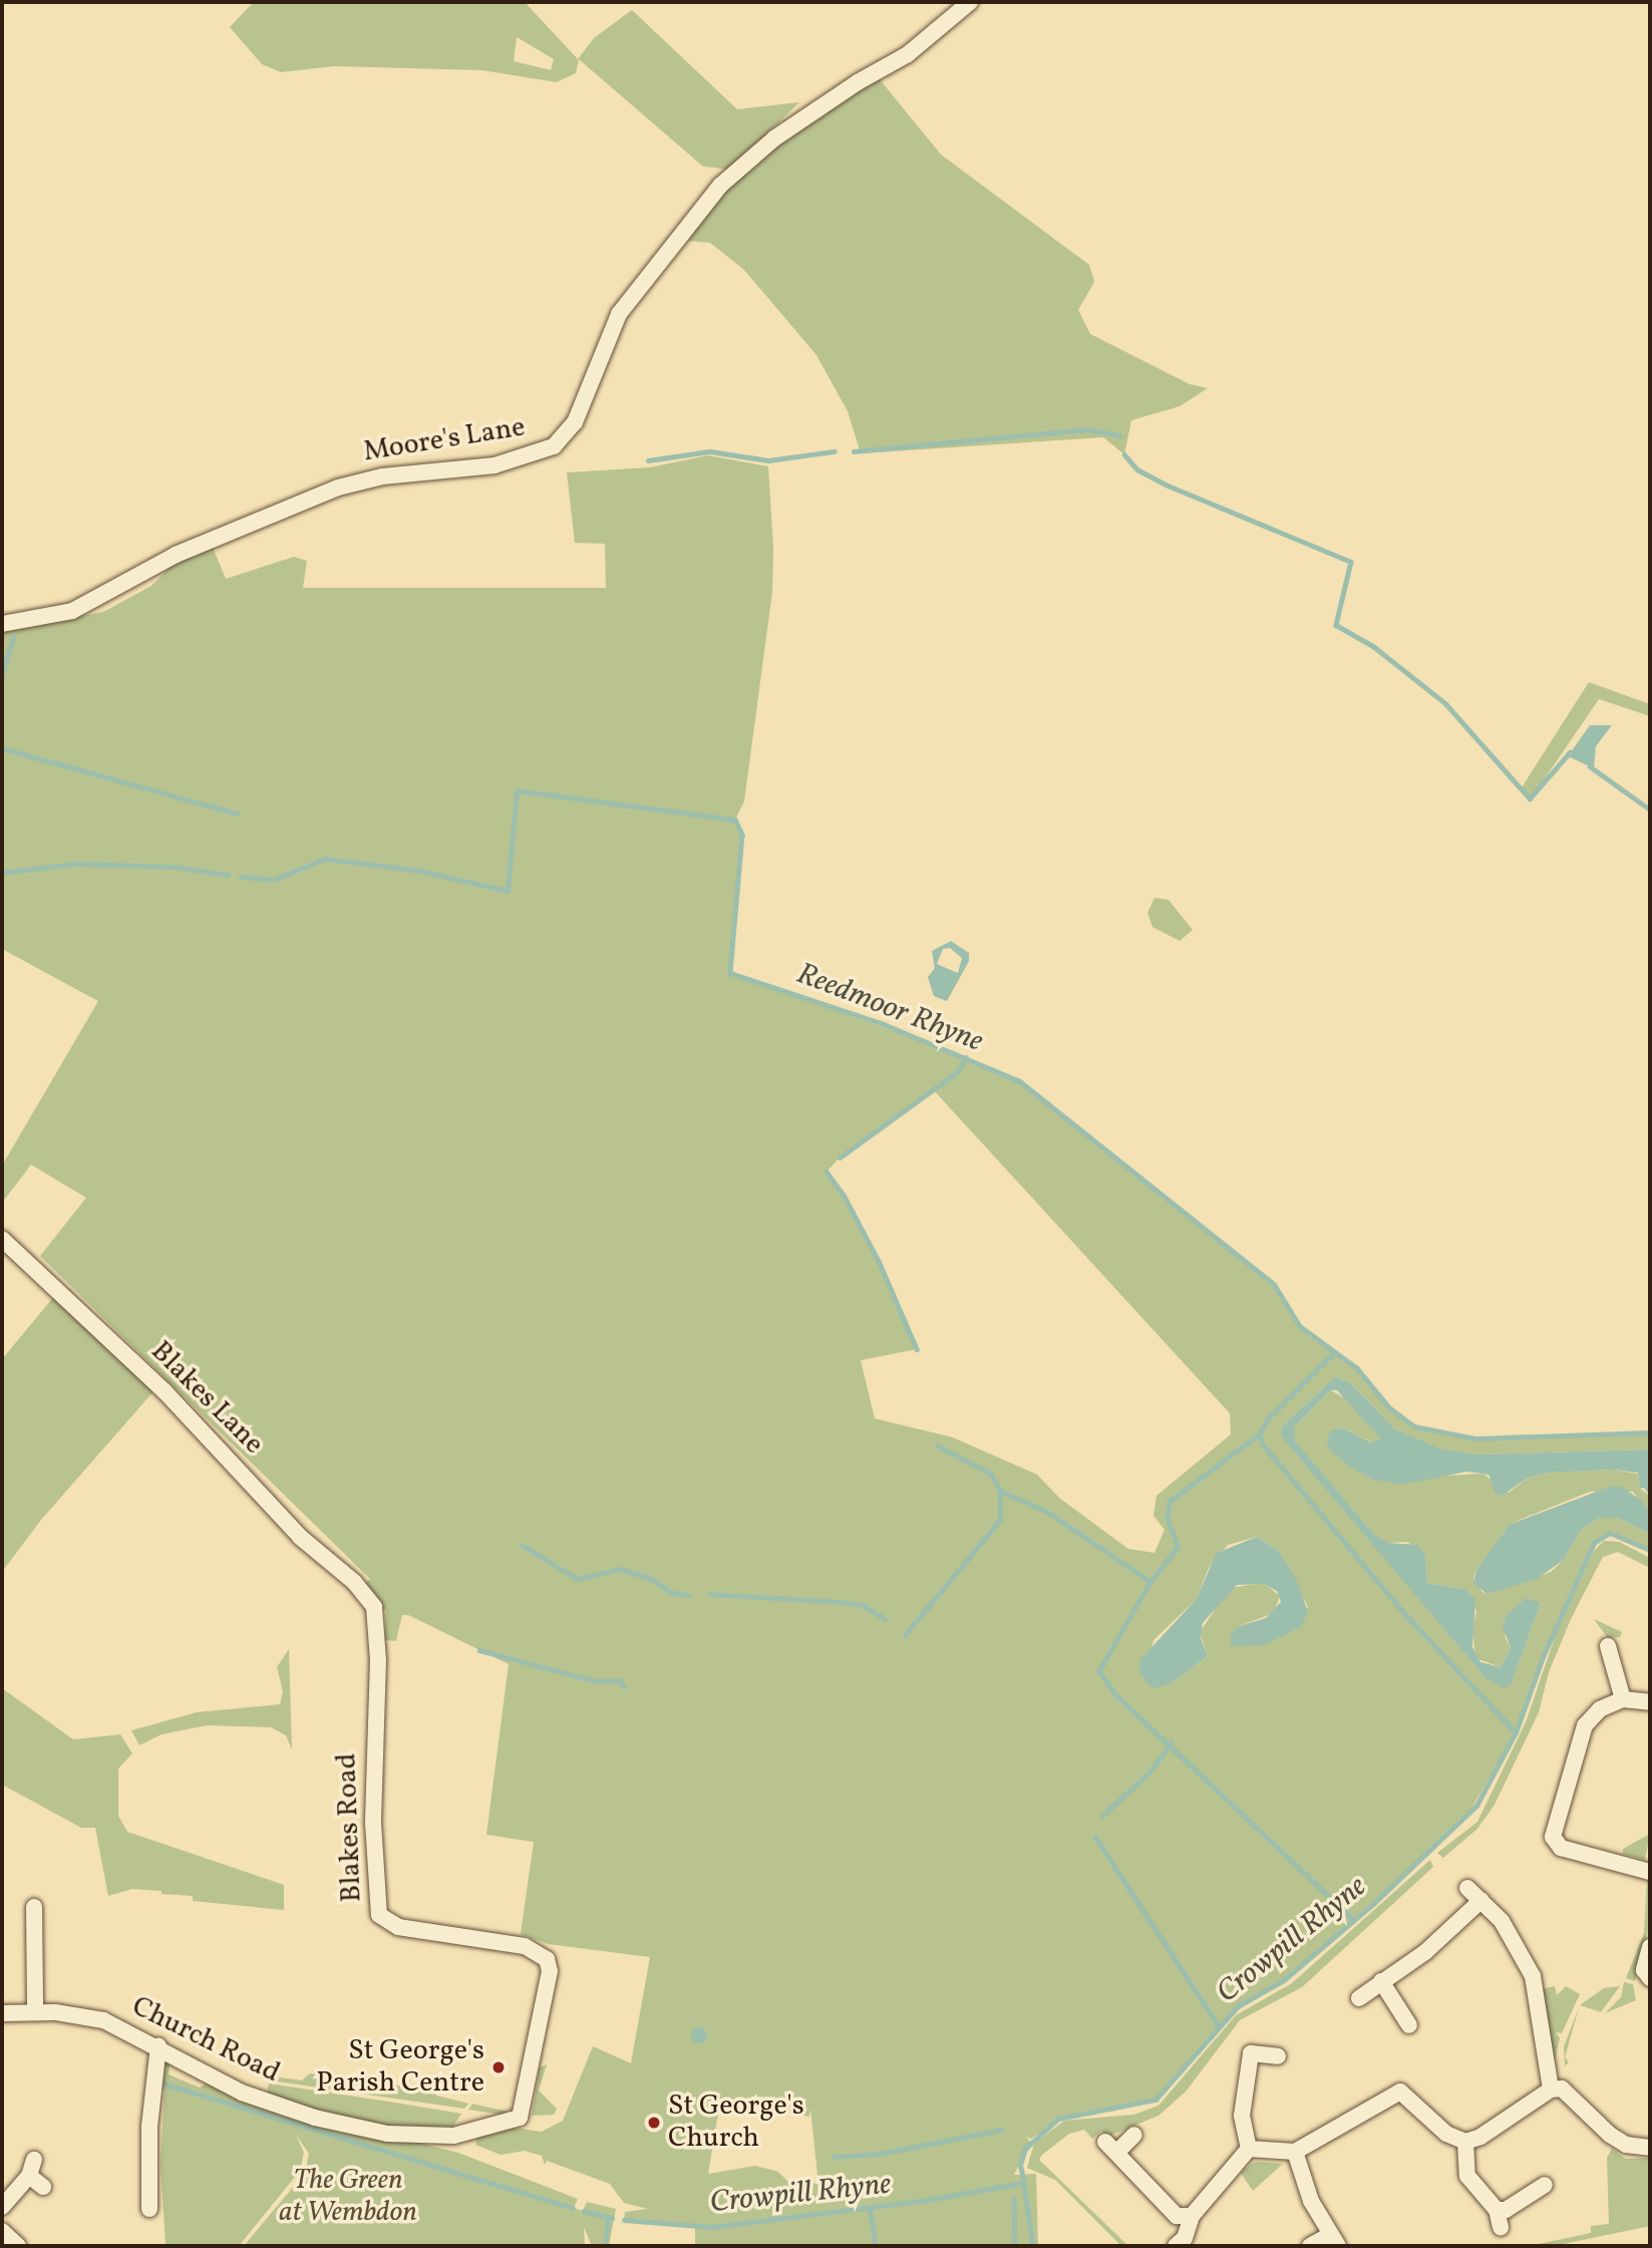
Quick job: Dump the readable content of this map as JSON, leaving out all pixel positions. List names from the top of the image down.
{
  "streets": {
    "street": [
      "Moore's Lane",
      "Blakes Lane",
      "Blakes Road",
      "Church Road"
    ]
  },
  "crossings": [
    ["Blakes Lane", "Blakes Road"],
    ["Blakes Road", "Church Road"]
  ],
  "water": ["Reedmoor Rhyne", "Crowpill Rhyne"],
  "parks": ["The Green at Wembdon"],
  "places": ["St George's Parish Centre", "St George's Church"]
}
